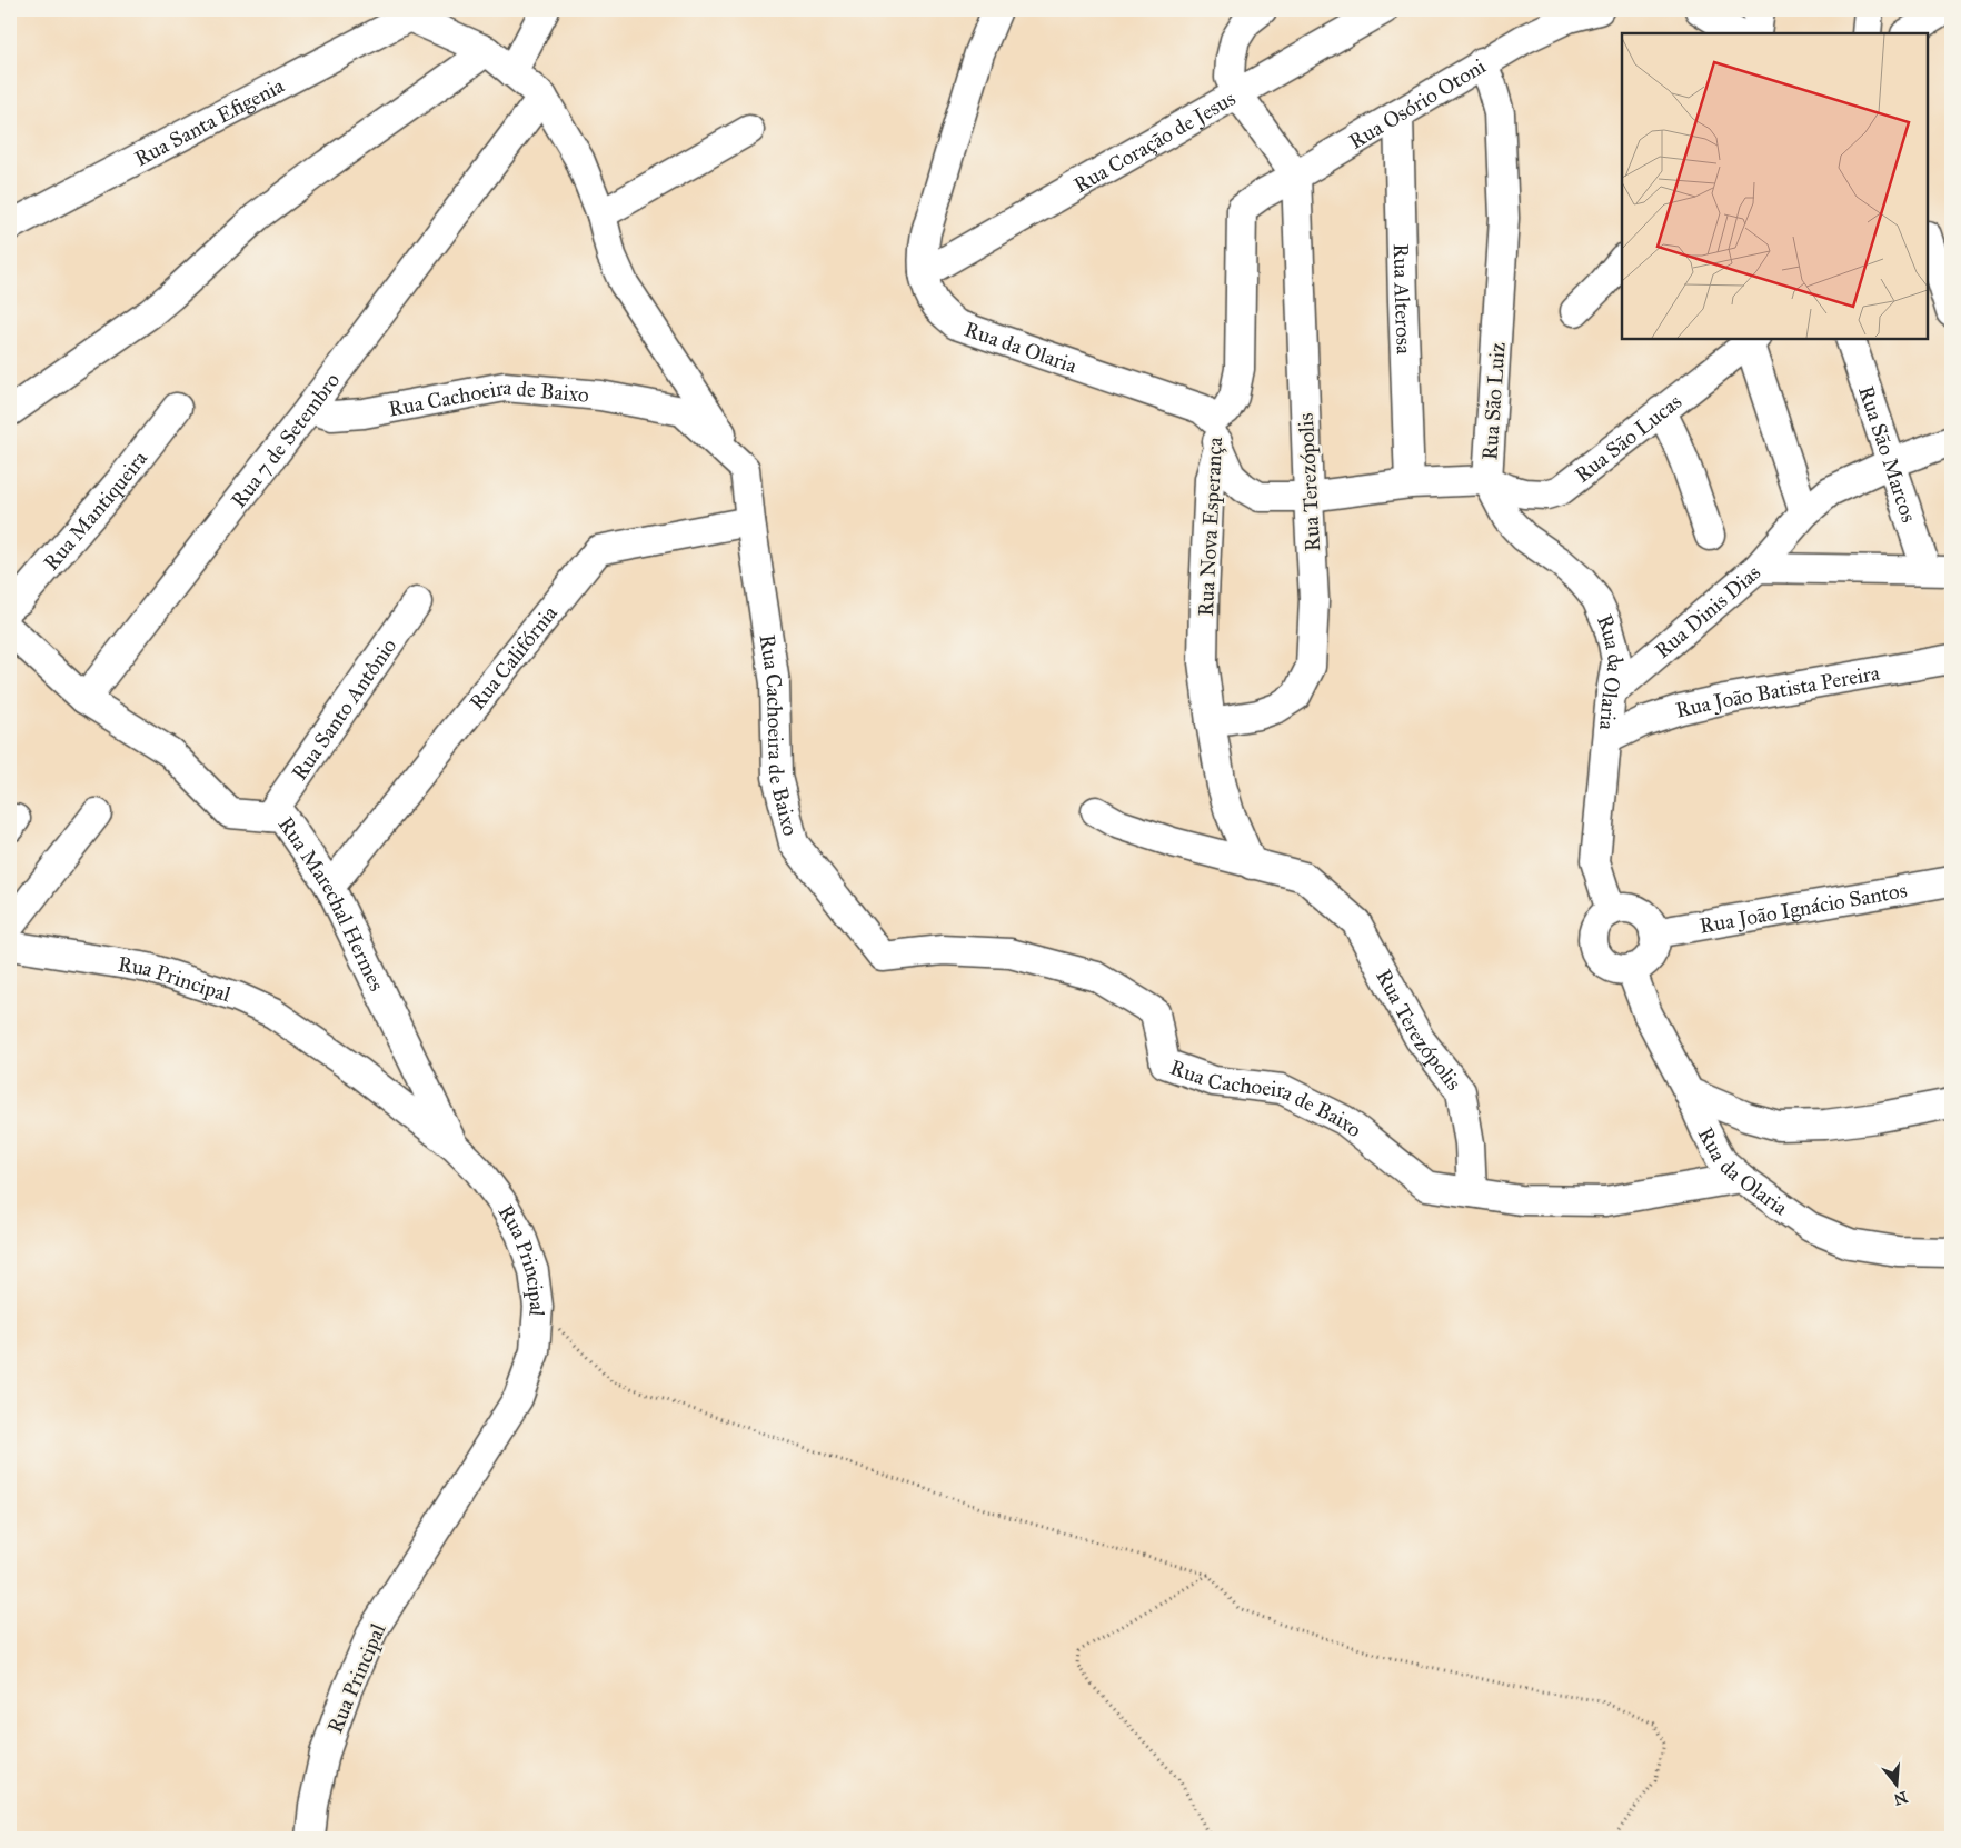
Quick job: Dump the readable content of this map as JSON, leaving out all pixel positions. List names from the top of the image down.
{
  "streets": {
    "street": [
      "Rua Osório Otoni",
      "Rua Santa Efigenia",
      "Rua Coração de Jesus",
      "Rua Alterosa",
      "Rua da Olaria",
      "Rua São Luiz",
      "Rua Cachoeira de Baixo",
      "Rua São Lucas",
      "Rua 7 de Setembro",
      "Rua São Marcos",
      "Rua Terezópolis",
      "Rua Mantiqueira",
      "Rua Nova Esperança",
      "Rua Dinis Dias",
      "Rua Califórnia",
      "Rua João Batista Pereira",
      "Rua Santo Antônio",
      "Rua João Ignácio Santos",
      "Rua Marechal Hermes",
      "Rua Principal"
    ]
  },
  "crossings": [
    ["Rua Osório Otoni", "Rua Alterosa"],
    ["Rua Osório Otoni", "Rua São Luiz"],
    ["Rua Osório Otoni", "Rua Terezópolis"],
    ["Rua Osório Otoni", "Rua Nova Esperança"],
    ["Rua Coração de Jesus", "Rua da Olaria"],
    ["Rua Alterosa", "Rua São Luiz"],
    ["Rua da Olaria", "Rua São Luiz"],
    ["Rua da Olaria", "Rua São Lucas"],
    ["Rua da Olaria", "Rua Nova Esperança"],
    ["Rua da Olaria", "Rua Dinis Dias"],
    ["Rua da Olaria", "Rua João Batista Pereira"],
    ["Rua da Olaria", "Rua João Ignácio Santos"],
    ["Rua São Luiz", "Rua São Lucas"],
    ["Rua São Luiz", "Rua Terezópolis"],
    ["Rua São Luiz", "Rua Nova Esperança"],
    ["Rua Cachoeira de Baixo", "Rua 7 de Setembro"],
    ["Rua Cachoeira de Baixo", "Rua Terezópolis"],
    ["Rua Cachoeira de Baixo", "Rua Califórnia"],
    ["Rua 7 de Setembro", "Rua Marechal Hermes"],
    ["Rua São Marcos", "Rua Dinis Dias"],
    ["Rua Terezópolis", "Rua Nova Esperança"],
    ["Rua Califórnia", "Rua Marechal Hermes"],
    ["Rua Santo Antônio", "Rua Marechal Hermes"],
    ["Rua Marechal Hermes", "Rua Principal"]
  ],
  "north": "bottom"
}
